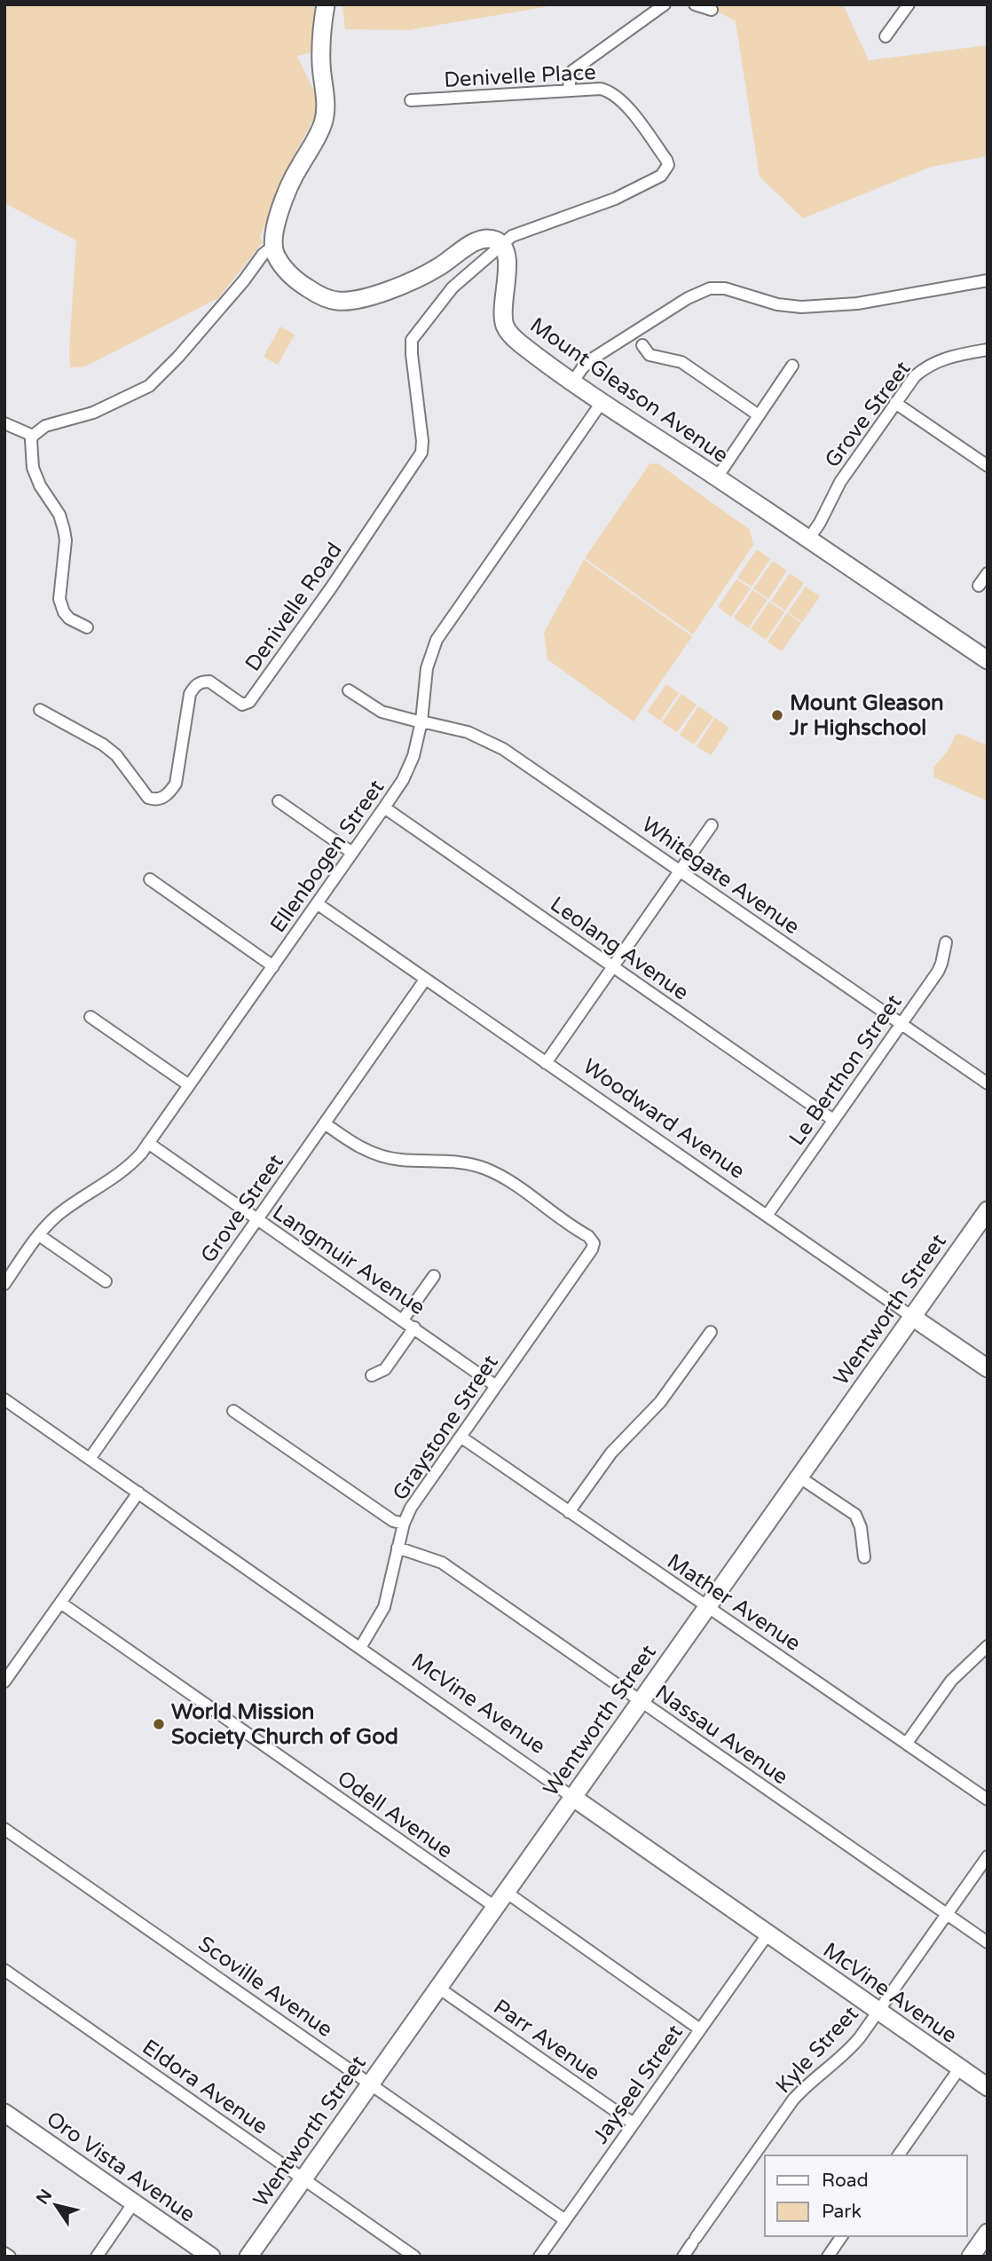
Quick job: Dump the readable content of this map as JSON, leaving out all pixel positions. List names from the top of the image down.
{
  "streets": {
    "street": [
      "Denivelle Place",
      "Mount Gleason Avenue",
      "Grove Street",
      "Denivelle Road",
      "Ellenbogen Street",
      "Whitegate Avenue",
      "Leolang Avenue",
      "Le Berthon Street",
      "Woodward Avenue",
      "Langmuir Avenue",
      "Wentworth Street",
      "Graystone Street",
      "Mather Avenue",
      "McVine Avenue",
      "Nassau Avenue",
      "Odell Avenue",
      "Scoville Avenue",
      "Parr Avenue",
      "Kyle Street",
      "Jayseel Street",
      "Eldora Avenue",
      "Oro Vista Avenue"
    ]
  },
  "crossings": [
    ["Denivelle Place", "Mount Gleason Avenue"],
    ["Denivelle Place", "Denivelle Road"],
    ["Mount Gleason Avenue", "Grove Street"],
    ["Mount Gleason Avenue", "Denivelle Road"],
    ["Mount Gleason Avenue", "Ellenbogen Street"],
    ["Grove Street", "Woodward Avenue"],
    ["Grove Street", "Langmuir Avenue"],
    ["Grove Street", "Graystone Street"],
    ["Grove Street", "McVine Avenue"],
    ["Ellenbogen Street", "Whitegate Avenue"],
    ["Ellenbogen Street", "Leolang Avenue"],
    ["Ellenbogen Street", "Woodward Avenue"],
    ["Ellenbogen Street", "Langmuir Avenue"],
    ["Whitegate Avenue", "Le Berthon Street"],
    ["Leolang Avenue", "Le Berthon Street"],
    ["Le Berthon Street", "Woodward Avenue"],
    ["Woodward Avenue", "Wentworth Street"],
    ["Langmuir Avenue", "Graystone Street"],
    ["Wentworth Street", "Mather Avenue"],
    ["Wentworth Street", "McVine Avenue"],
    ["Wentworth Street", "Nassau Avenue"],
    ["Wentworth Street", "Odell Avenue"],
    ["Wentworth Street", "Scoville Avenue"],
    ["Wentworth Street", "Parr Avenue"],
    ["Wentworth Street", "Eldora Avenue"],
    ["Graystone Street", "Mather Avenue"],
    ["Graystone Street", "McVine Avenue"],
    ["Graystone Street", "Nassau Avenue"],
    ["McVine Avenue", "Kyle Street"],
    ["McVine Avenue", "Jayseel Street"],
    ["Nassau Avenue", "Kyle Street"],
    ["Scoville Avenue", "Jayseel Street"],
    ["Parr Avenue", "Jayseel Street"]
  ],
  "places": ["Mount Gleason Jr Highschool", "World Mission Society Church of God"],
  "legend": ["Road", "Park"],
  "north": "top left"
}
